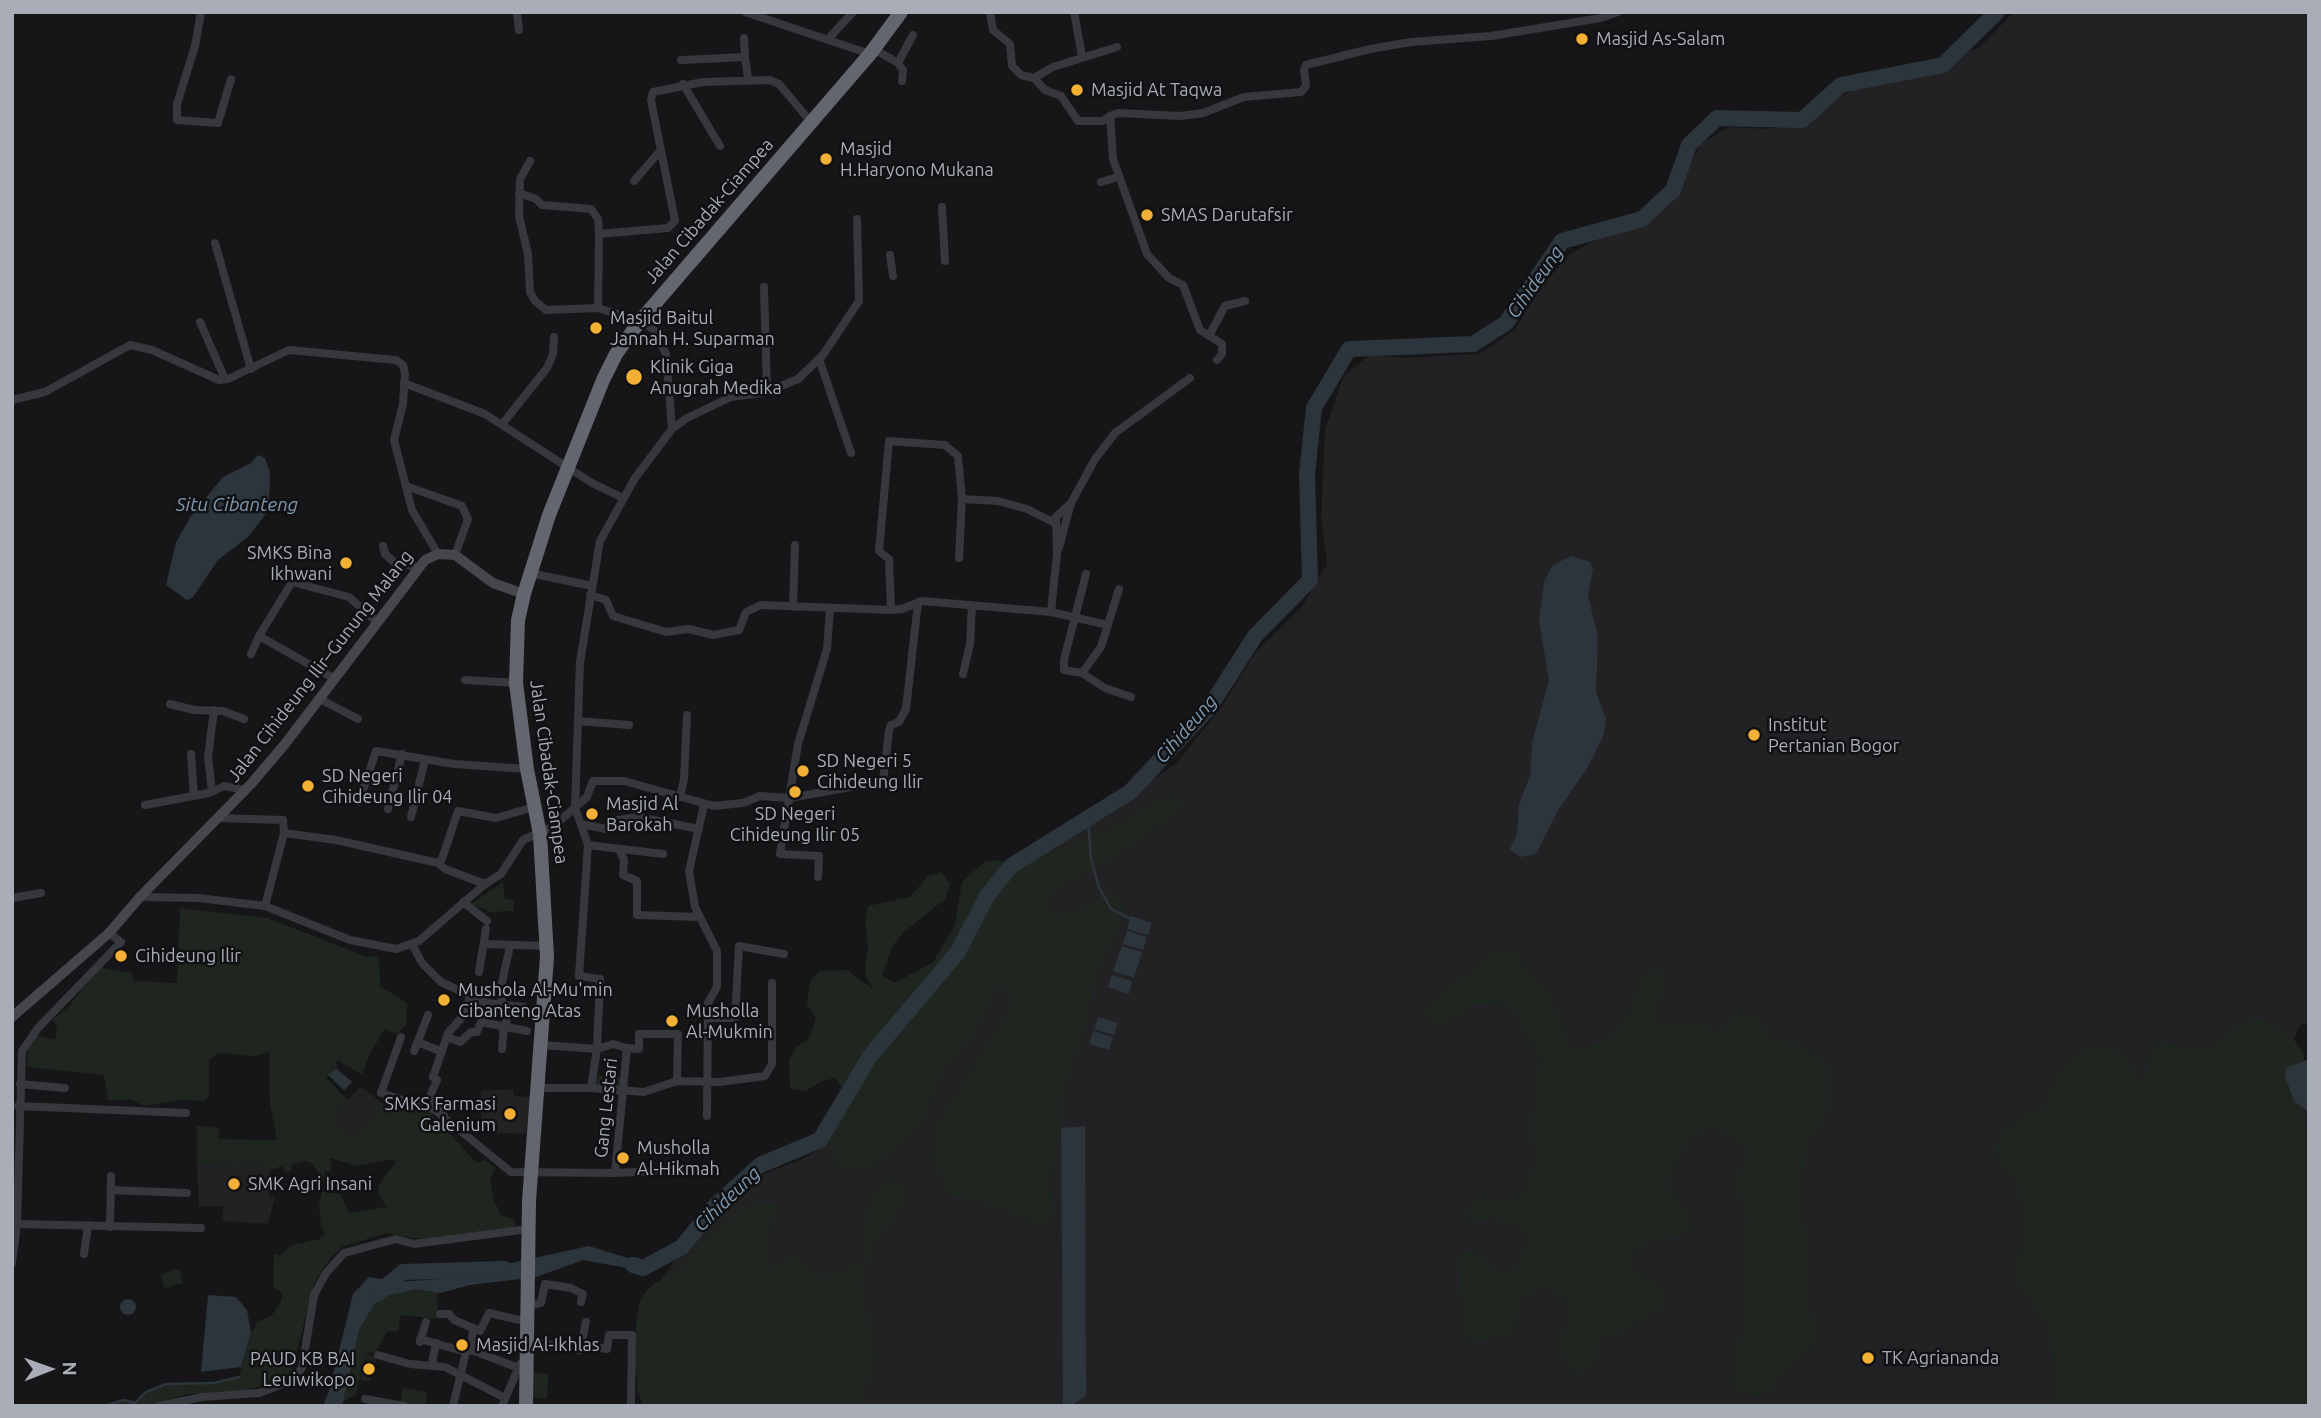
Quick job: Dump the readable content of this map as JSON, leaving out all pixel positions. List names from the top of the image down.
{
  "streets": {
    "highway": ["Jalan Cibadak-Ciampea"],
    "main road": ["Jalan Cihideung Ilir–Gunung Malang"],
    "street": ["Gang Lestari"]
  },
  "crossings": [
    ["Jalan Cibadak-Ciampea", "Gang Lestari"]
  ],
  "water": ["Cihideung", "Situ Cibanteng"],
  "places": [
    "Masjid As-Salam",
    "Masjid At Taqwa",
    "Masjid H.Haryono Mukana",
    "SMAS Darutafsir",
    "Masjid Baitul Jannah H. Suparman",
    "Klinik Giga Anugrah Medika",
    "SMKS Bina Ikhwani",
    "Institut Pertanian Bogor",
    "SD Negeri 5 Cihideung Ilir",
    "SD Negeri Cihideung Ilir 04",
    "SD Negeri Cihideung Ilir 05",
    "Masjid Al Barokah",
    "Cihideung Ilir",
    "Mushola Al-Mu'min Cibanteng Atas",
    "Musholla Al-Mukmin",
    "SMKS Farmasi Galenium",
    "Musholla Al-Hikmah",
    "SMK Agri Insani",
    "Masjid Al-Ikhlas",
    "TK Agriananda",
    "PAUD KB BAI Leuiwikopo"
  ],
  "north": "right"
}
